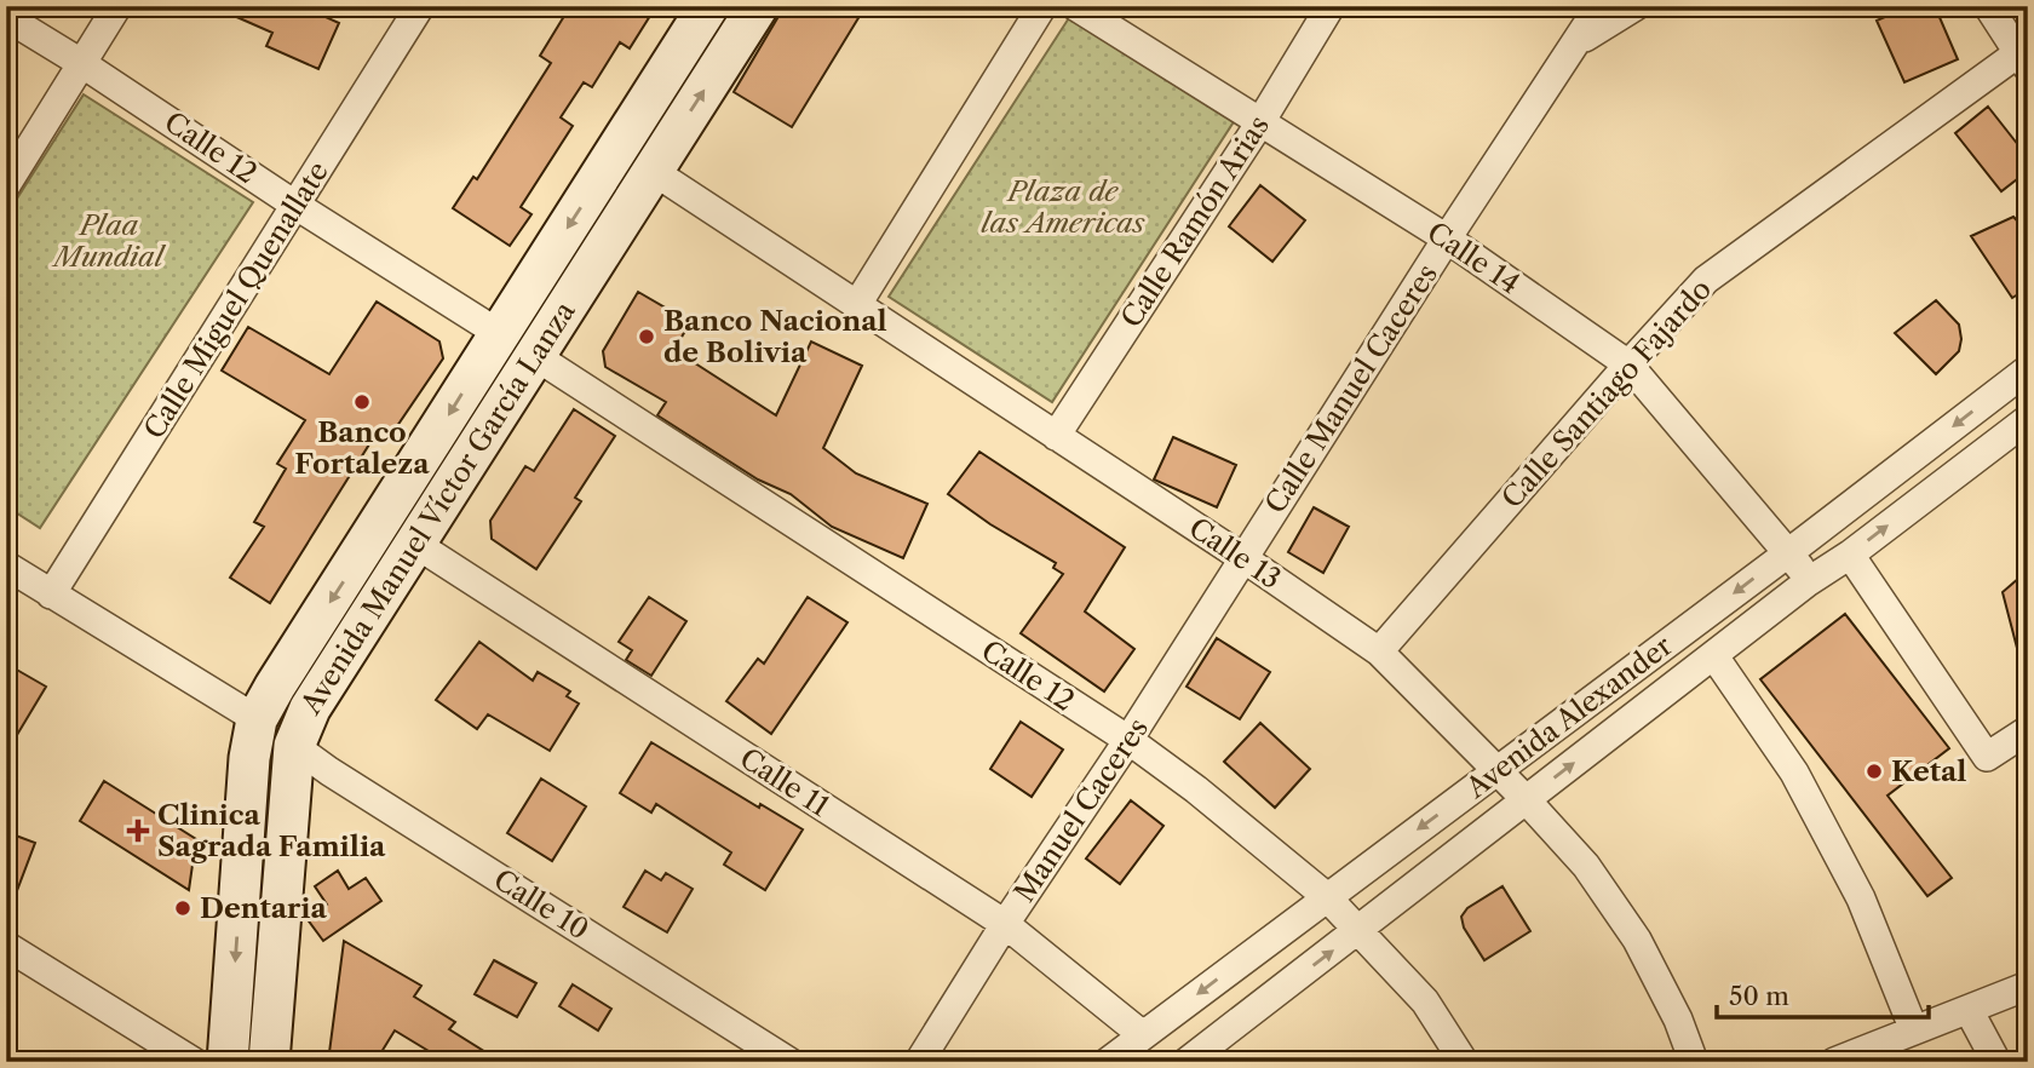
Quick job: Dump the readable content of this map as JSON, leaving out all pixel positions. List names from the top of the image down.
{
  "streets": {
    "main road": ["Avenida Manuel Víctor García Lanza"],
    "street": [
      "Calle 12",
      "Calle Ramón Arias",
      "Calle 14",
      "Calle Miguel Quenallate",
      "Calle Manuel Caceres",
      "Calle Santiago Fajardo",
      "Calle 13",
      "Avenida Alexander",
      "Calle 11",
      "Manuel Caceres",
      "Calle 10"
    ]
  },
  "crossings": [
    ["Calle 12", "Calle Miguel Quenallate"],
    ["Calle 12", "Avenida Manuel Víctor García Lanza"],
    ["Calle 12", "Avenida Alexander"],
    ["Calle 12", "Manuel Caceres"],
    ["Calle Ramón Arias", "Calle 14"],
    ["Calle Ramón Arias", "Calle 13"],
    ["Calle 14", "Calle Manuel Caceres"],
    ["Calle 14", "Calle Santiago Fajardo"],
    ["Calle 14", "Avenida Alexander"],
    ["Calle Manuel Caceres", "Calle 13"],
    ["Calle Manuel Caceres", "Manuel Caceres"],
    ["Calle Santiago Fajardo", "Calle 13"],
    ["Avenida Manuel Víctor García Lanza", "Calle 13"],
    ["Avenida Manuel Víctor García Lanza", "Calle 11"],
    ["Avenida Manuel Víctor García Lanza", "Calle 10"],
    ["Calle 13", "Avenida Alexander"],
    ["Calle 13", "Manuel Caceres"],
    ["Avenida Alexander", "Calle 11"],
    ["Calle 11", "Manuel Caceres"]
  ],
  "parks": ["Plaza de las Americas", "Plaa Mundial"],
  "places": {
    "other": [
      "Banco Nacional de Bolivia",
      "Banco Fortaleza",
      "Ketal",
      "Dentaria"
    ],
    "health": ["Clinica Sagrada Familia"]
  },
  "scale_bar": "50 m"
}
